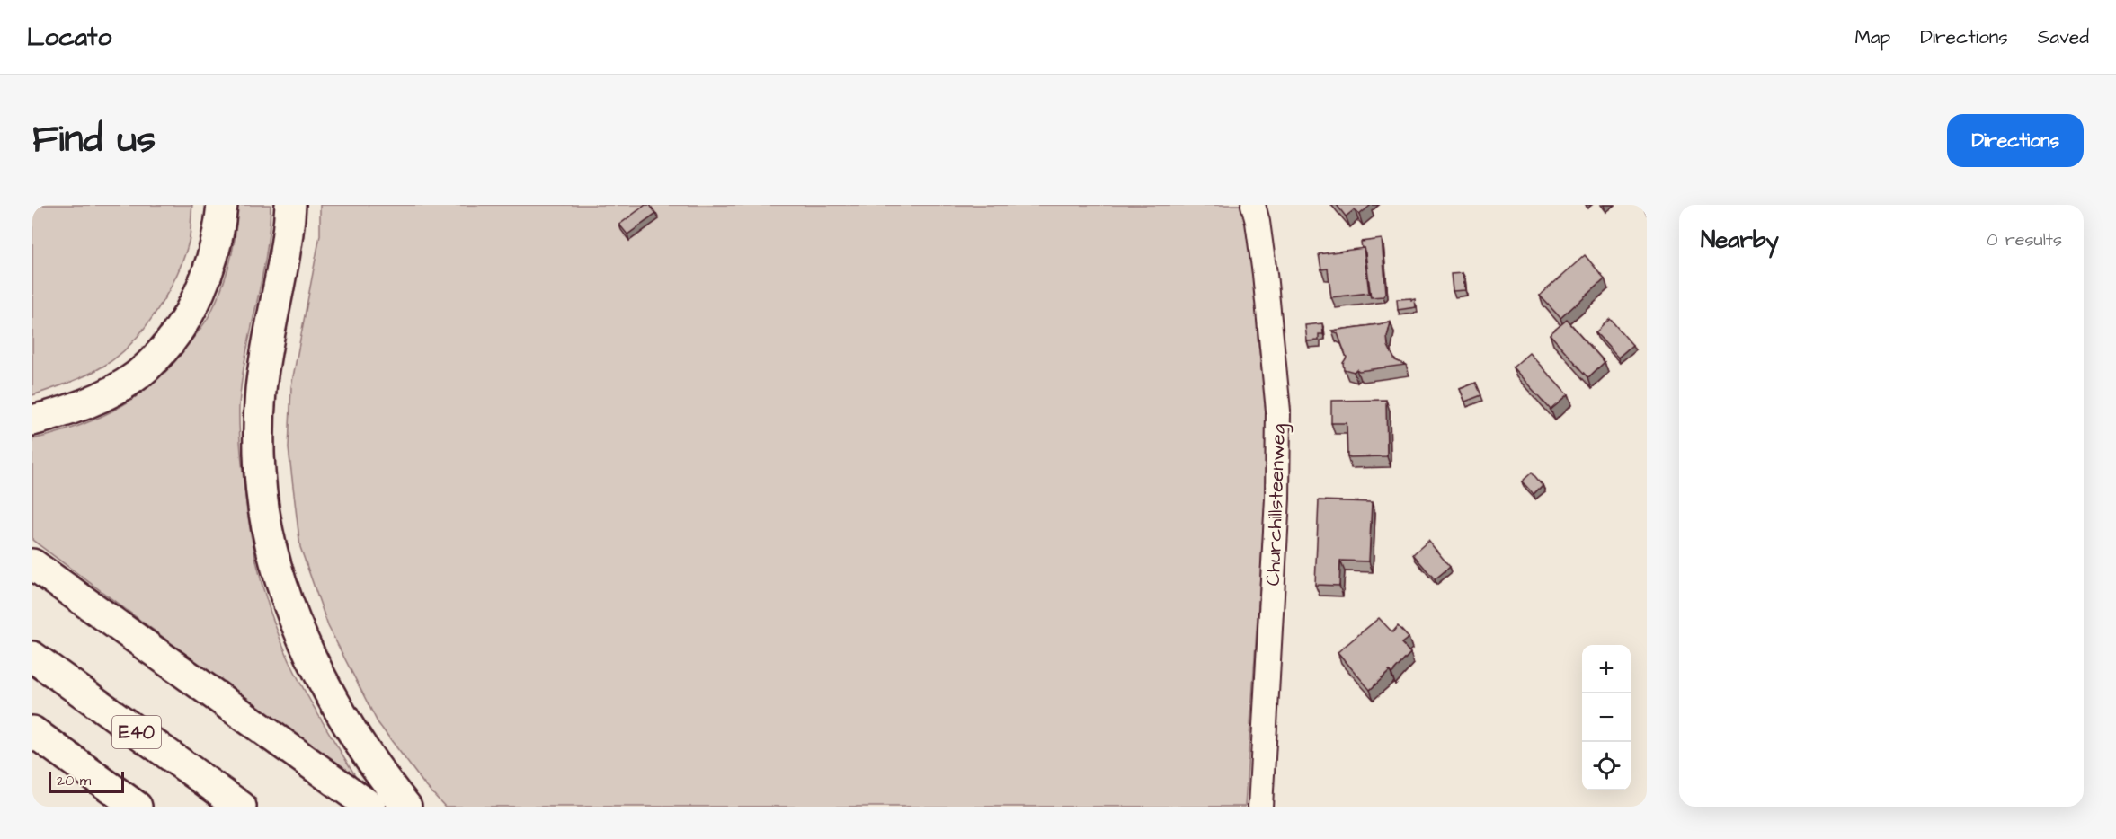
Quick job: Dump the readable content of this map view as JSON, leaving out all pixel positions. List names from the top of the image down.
{
  "streets": {
    "highway": ["E40"],
    "street": ["Churchillsteenweg"]
  },
  "scale_bar": "20 m",
  "page": {
    "header": "Locato",
    "nav": ["Map", "Directions", "Saved"],
    "title": "Find us",
    "buttons": "Directions",
    "heading": ["Nearby", "0 results"],
    "map_buttons": ["+", "−"],
    "scale": "20 m"
  }
}
